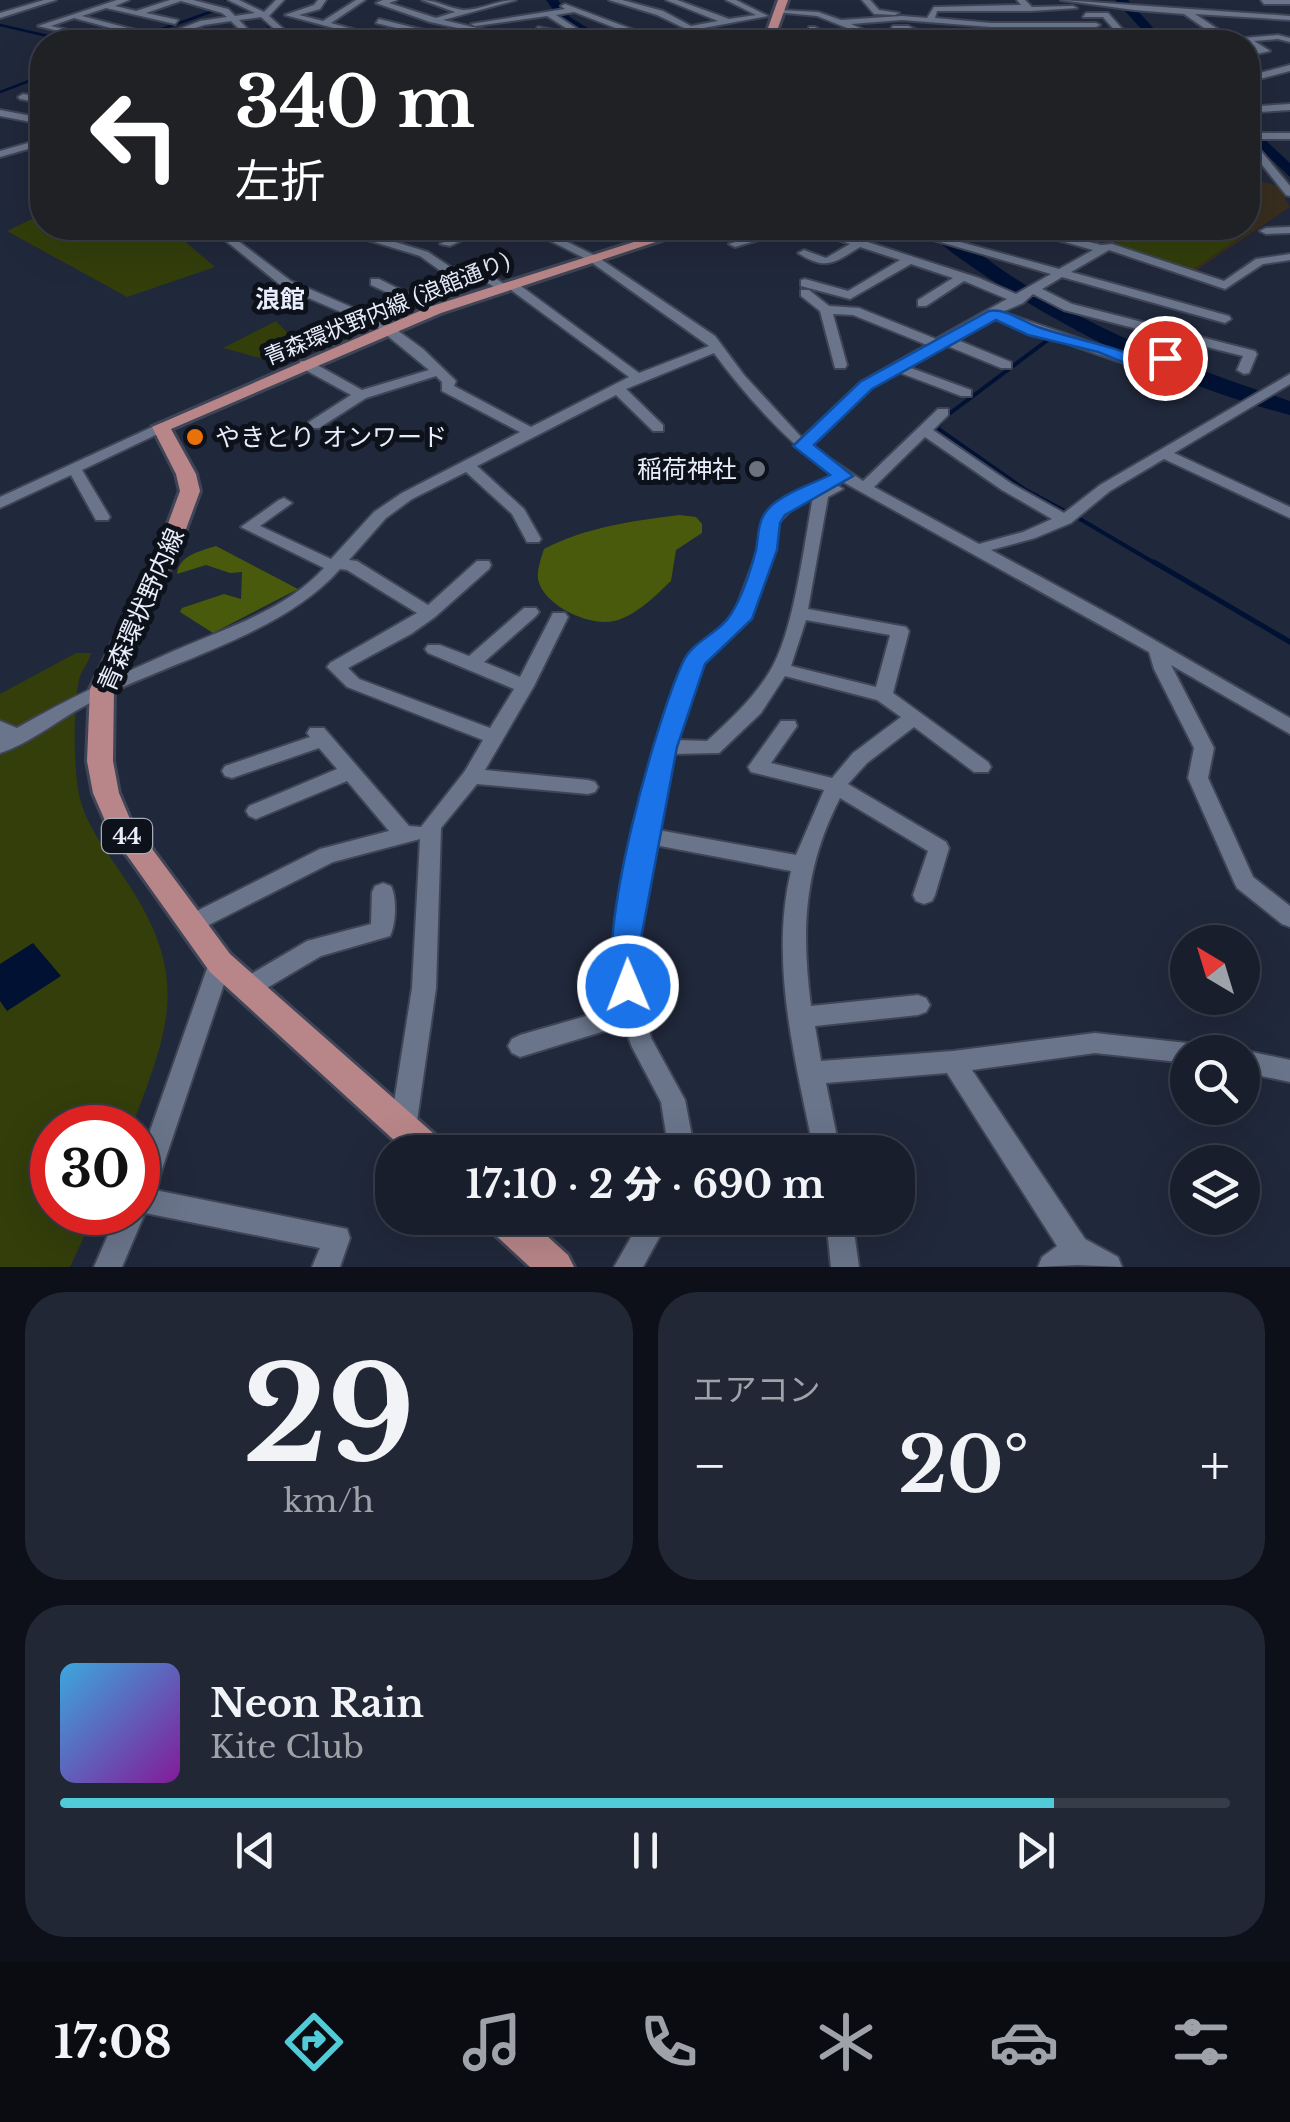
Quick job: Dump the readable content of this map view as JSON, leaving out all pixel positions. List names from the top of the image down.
{
  "streets": {
    "main road": ["青森環状野内線 (浪館通り)", "青森環状野内線", "44"]
  },
  "crossings": [
    ["青森環状野内線 (浪館通り)", "青森環状野内線"]
  ],
  "districts": ["浪館"],
  "places": ["やきとり オンワード", "稲荷神社"],
  "north": "top left",
  "page": {
    "turn": ["340 m", "左折"],
    "limit": "30",
    "trip": "17:10 · 2 分 · 690 m",
    "tile": [
      ["29", "km/h"],
      "エアコン"
    ],
    "heat": ["−", "20°", "+"],
    "song": ["Neon Rain", "Kite Club"],
    "tabs": "17:08"
  }
}
